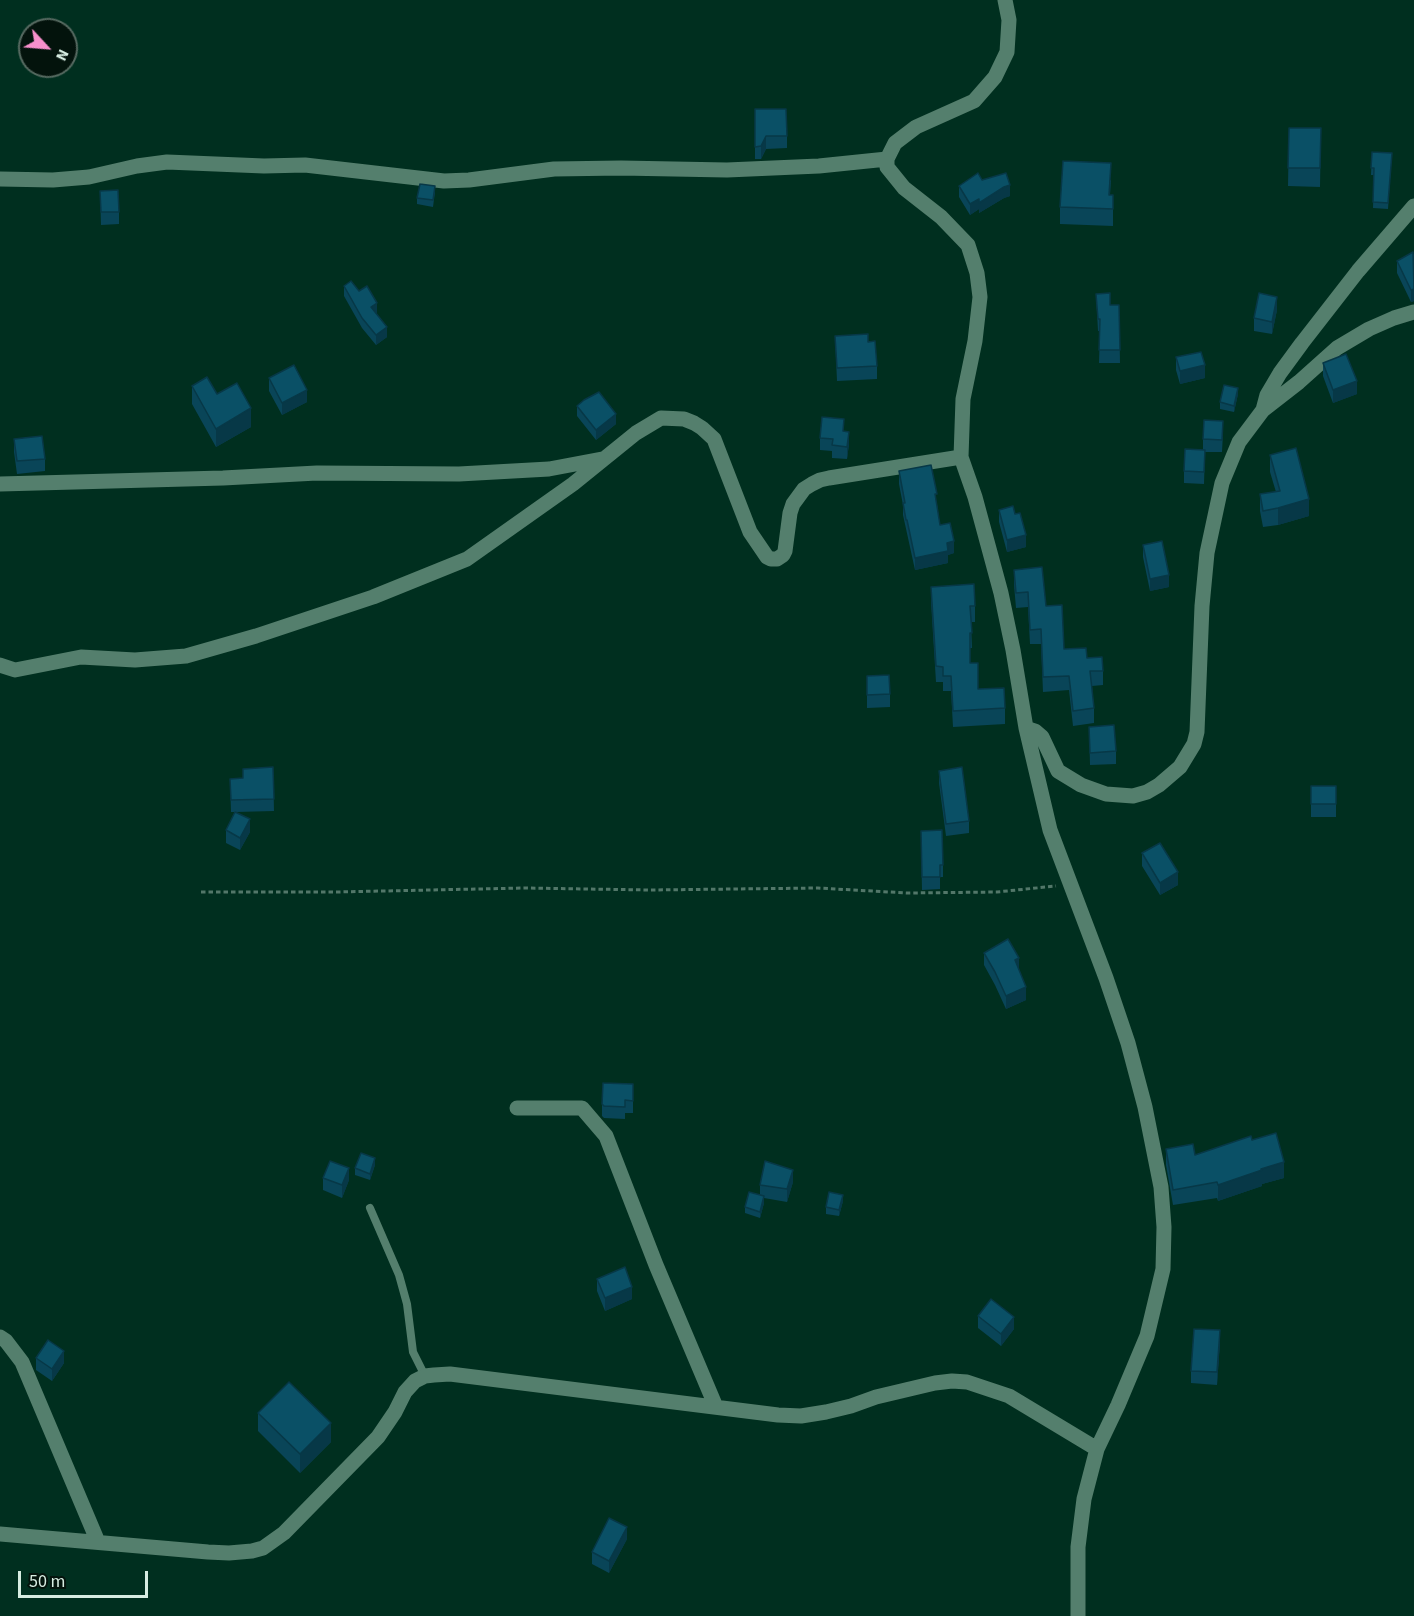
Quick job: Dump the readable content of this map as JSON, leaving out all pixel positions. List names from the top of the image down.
{
  "scale_bar": "50 m",
  "north": "bottom right"
}
